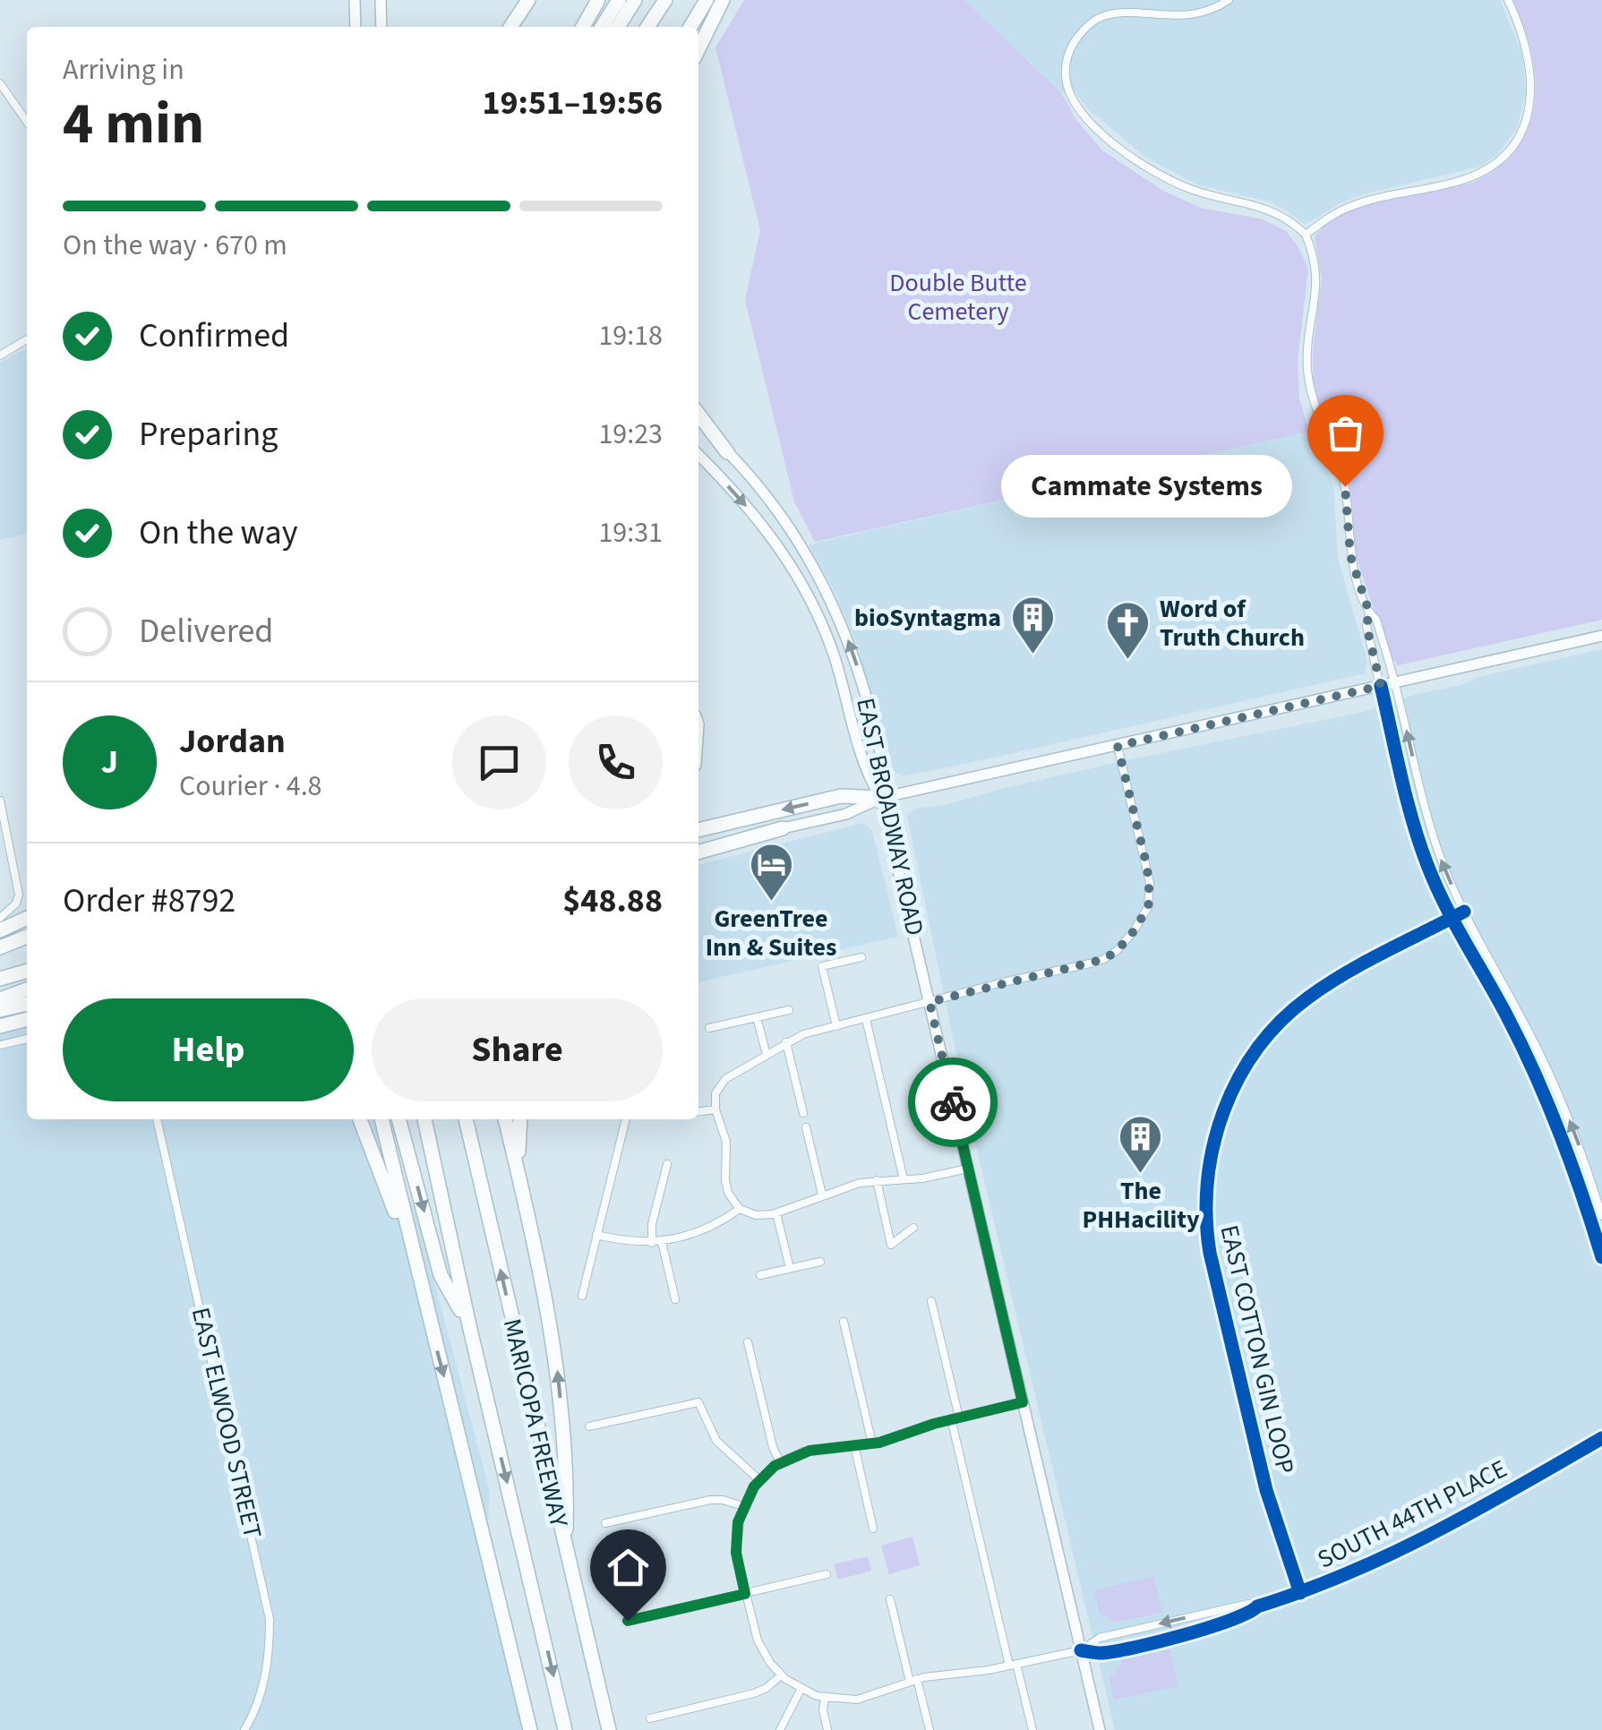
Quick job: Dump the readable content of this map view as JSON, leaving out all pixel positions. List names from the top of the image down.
{
  "streets": {
    "highway": ["MARICOPA FREEWAY"],
    "main road": ["EAST BROADWAY ROAD"],
    "street": ["EAST COTTON GIN LOOP", "EAST ELWOOD STREET", "SOUTH 44TH PLACE"]
  },
  "crossings": [
    ["EAST BROADWAY ROAD", "SOUTH 44TH PLACE"],
    ["EAST COTTON GIN LOOP", "SOUTH 44TH PLACE"]
  ],
  "parks": ["Double Butte Cemetery"],
  "places": {
    "other": ["Cammate Systems"],
    "building": ["bioSyntagma", "The PHHacility"],
    "church": ["Word of Truth Church"],
    "hotel": ["GreenTree Inn & Suites"]
  },
  "page": {
    "heading": ["4 min", "Arriving in", "19:51–19:56"],
    "panel": [
      "Jordan",
      "Courier · 4.8",
      "Order #8792",
      "$48.88"
    ],
    "bar": "On the way · 670 m",
    "list": [
      ["Confirmed", "19:18"],
      ["Preparing", "19:23"],
      ["On the way", "19:31"],
      "Delivered"
    ],
    "bubble": "Cammate Systems",
    "round": "J",
    "buttons": ["Help", "Share"]
  }
}
